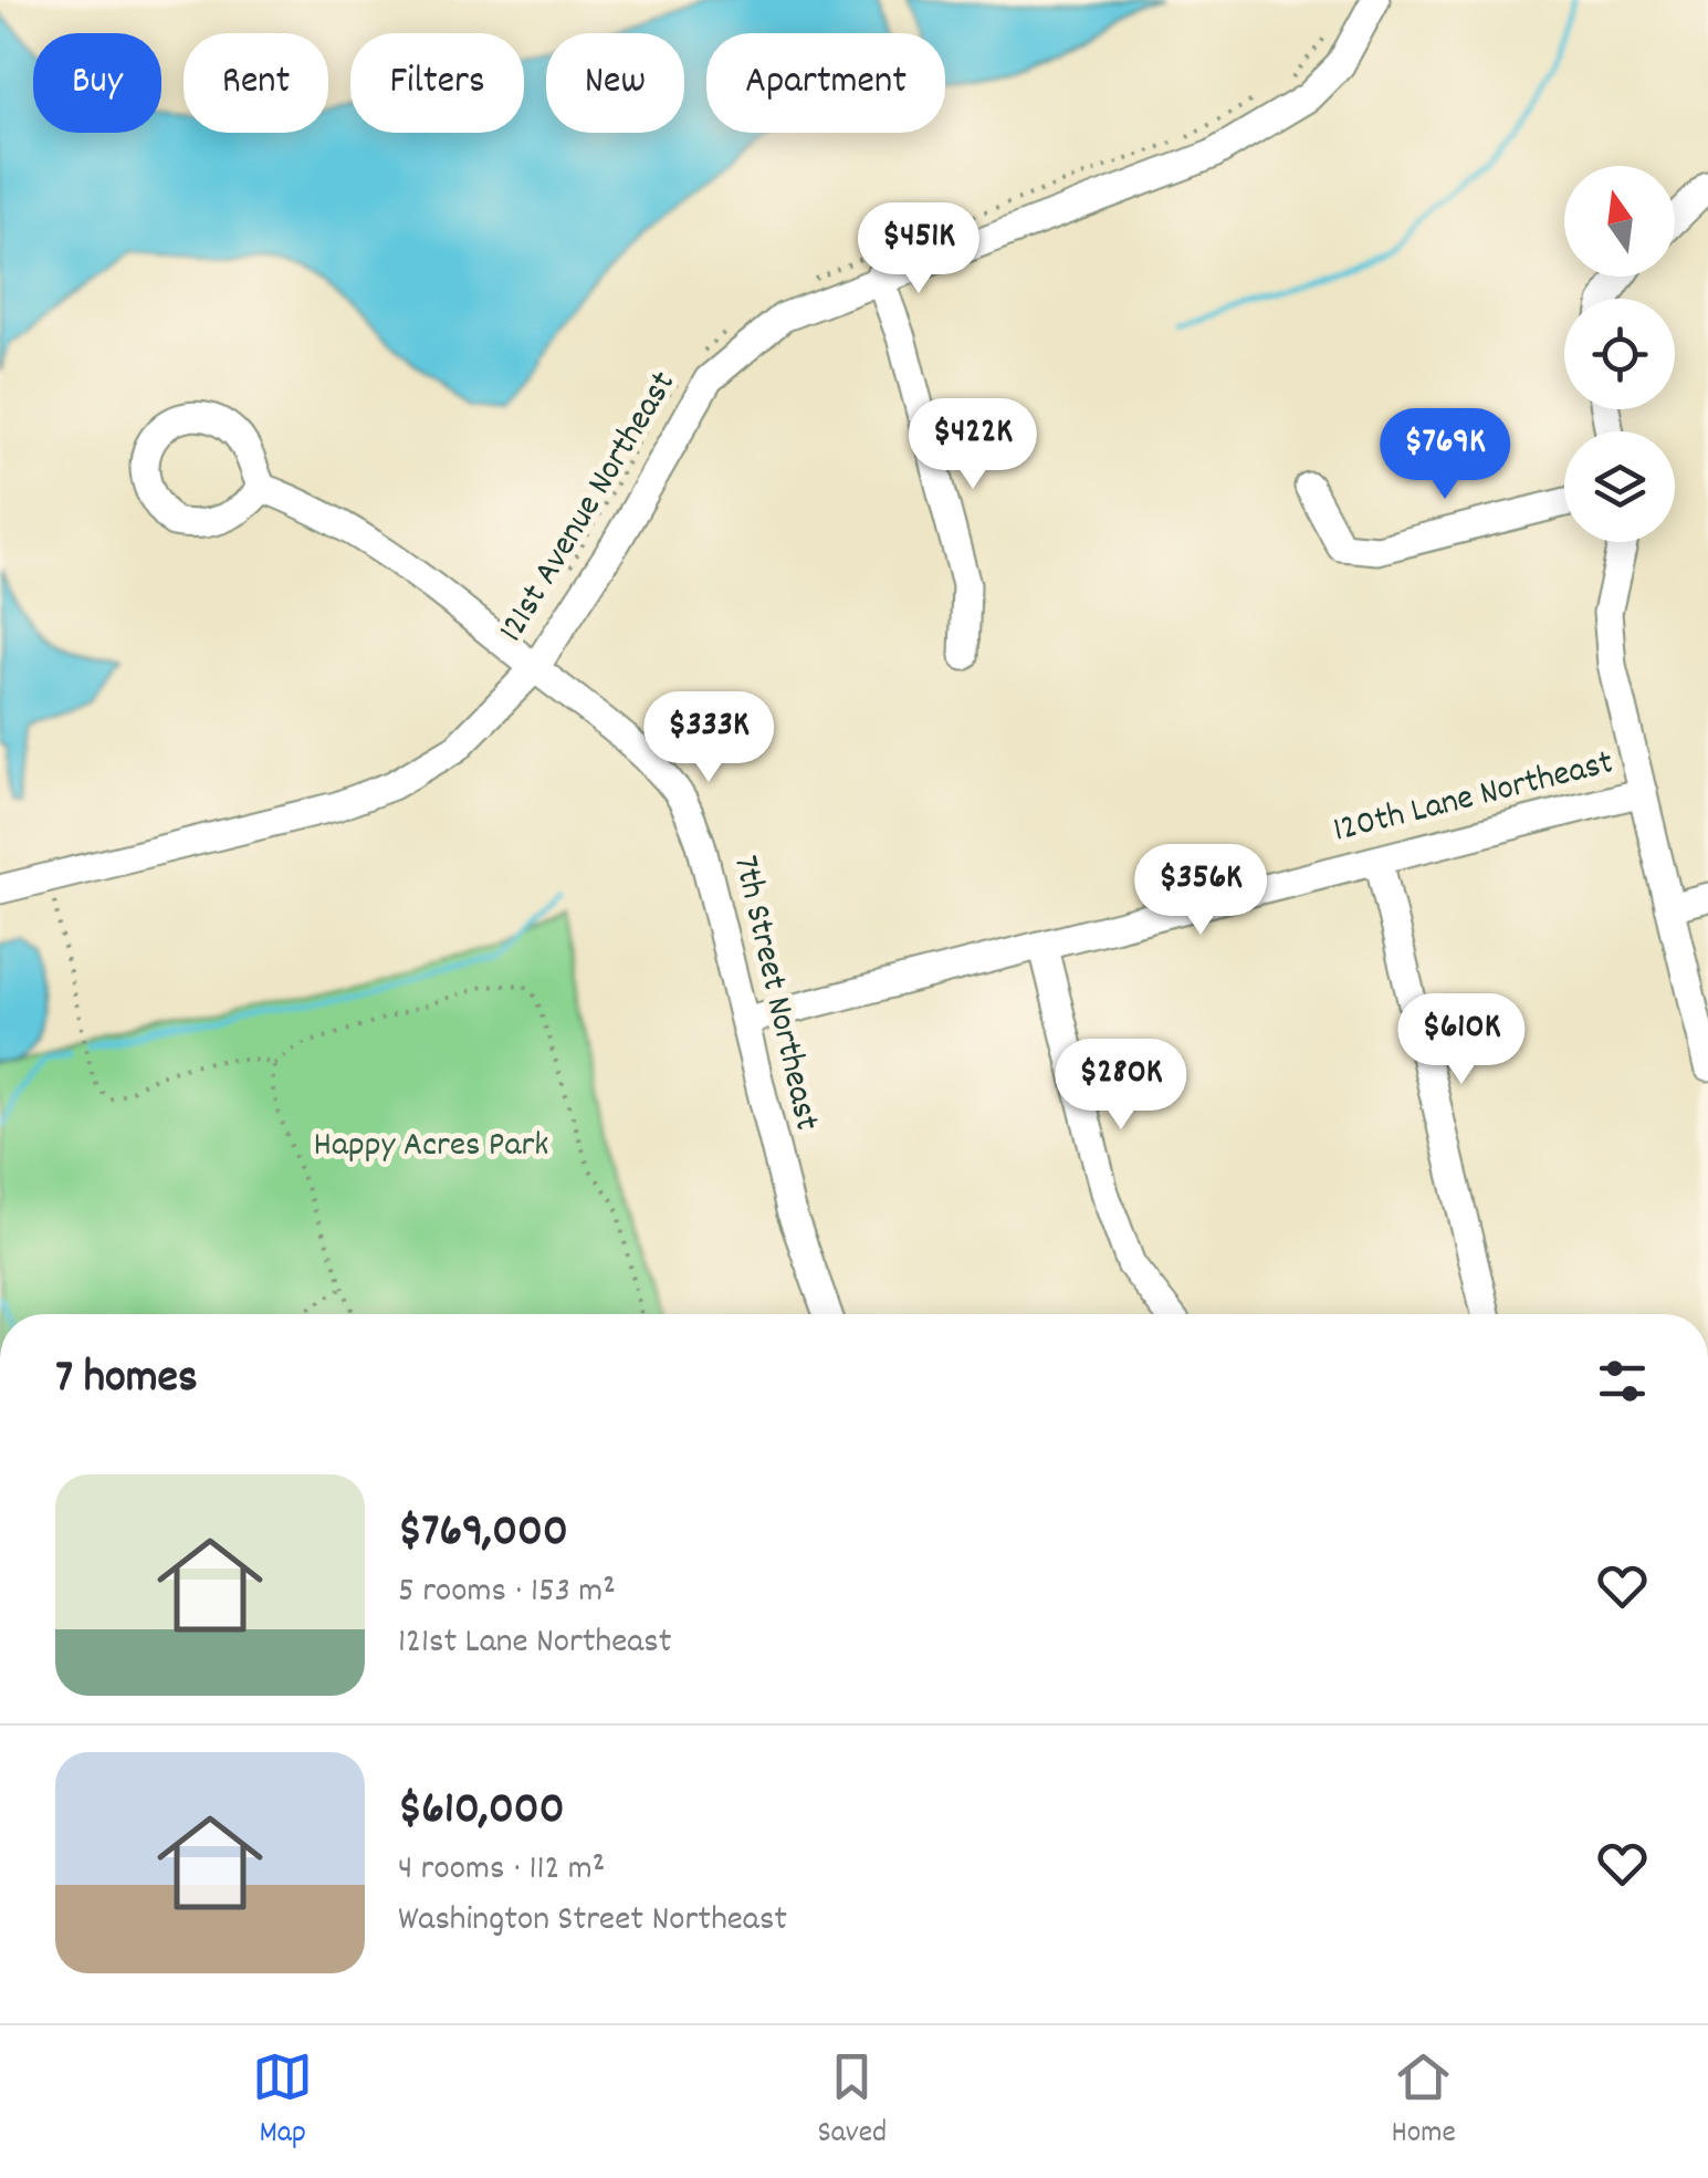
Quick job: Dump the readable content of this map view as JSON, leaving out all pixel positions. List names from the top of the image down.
{
  "streets": {
    "street": ["121st Avenue Northeast", "120th Lane Northeast", "7th Street Northeast"]
  },
  "crossings": [
    ["121st Avenue Northeast", "7th Street Northeast"],
    ["120th Lane Northeast", "7th Street Northeast"]
  ],
  "parks": ["Happy Acres Park"],
  "north": "top",
  "page": {
    "chip": [
      "Buy",
      "Rent",
      "Filters",
      "New",
      "Apartment"
    ],
    "price": [
      "$451K",
      "$422K",
      "$769K",
      "$333K",
      "$356K",
      "$610K",
      "$280K"
    ],
    "heading": "7 homes",
    "list": [
      {
        "name": "$769,000",
        "note": "5 rooms · 153 m² · 121st Lane Northeast"
      },
      {
        "name": "$610,000",
        "note": "4 rooms · 112 m² · Washington Street Northeast"
      }
    ],
    "tabs": ["Map", "Saved", "Home"]
  }
}
